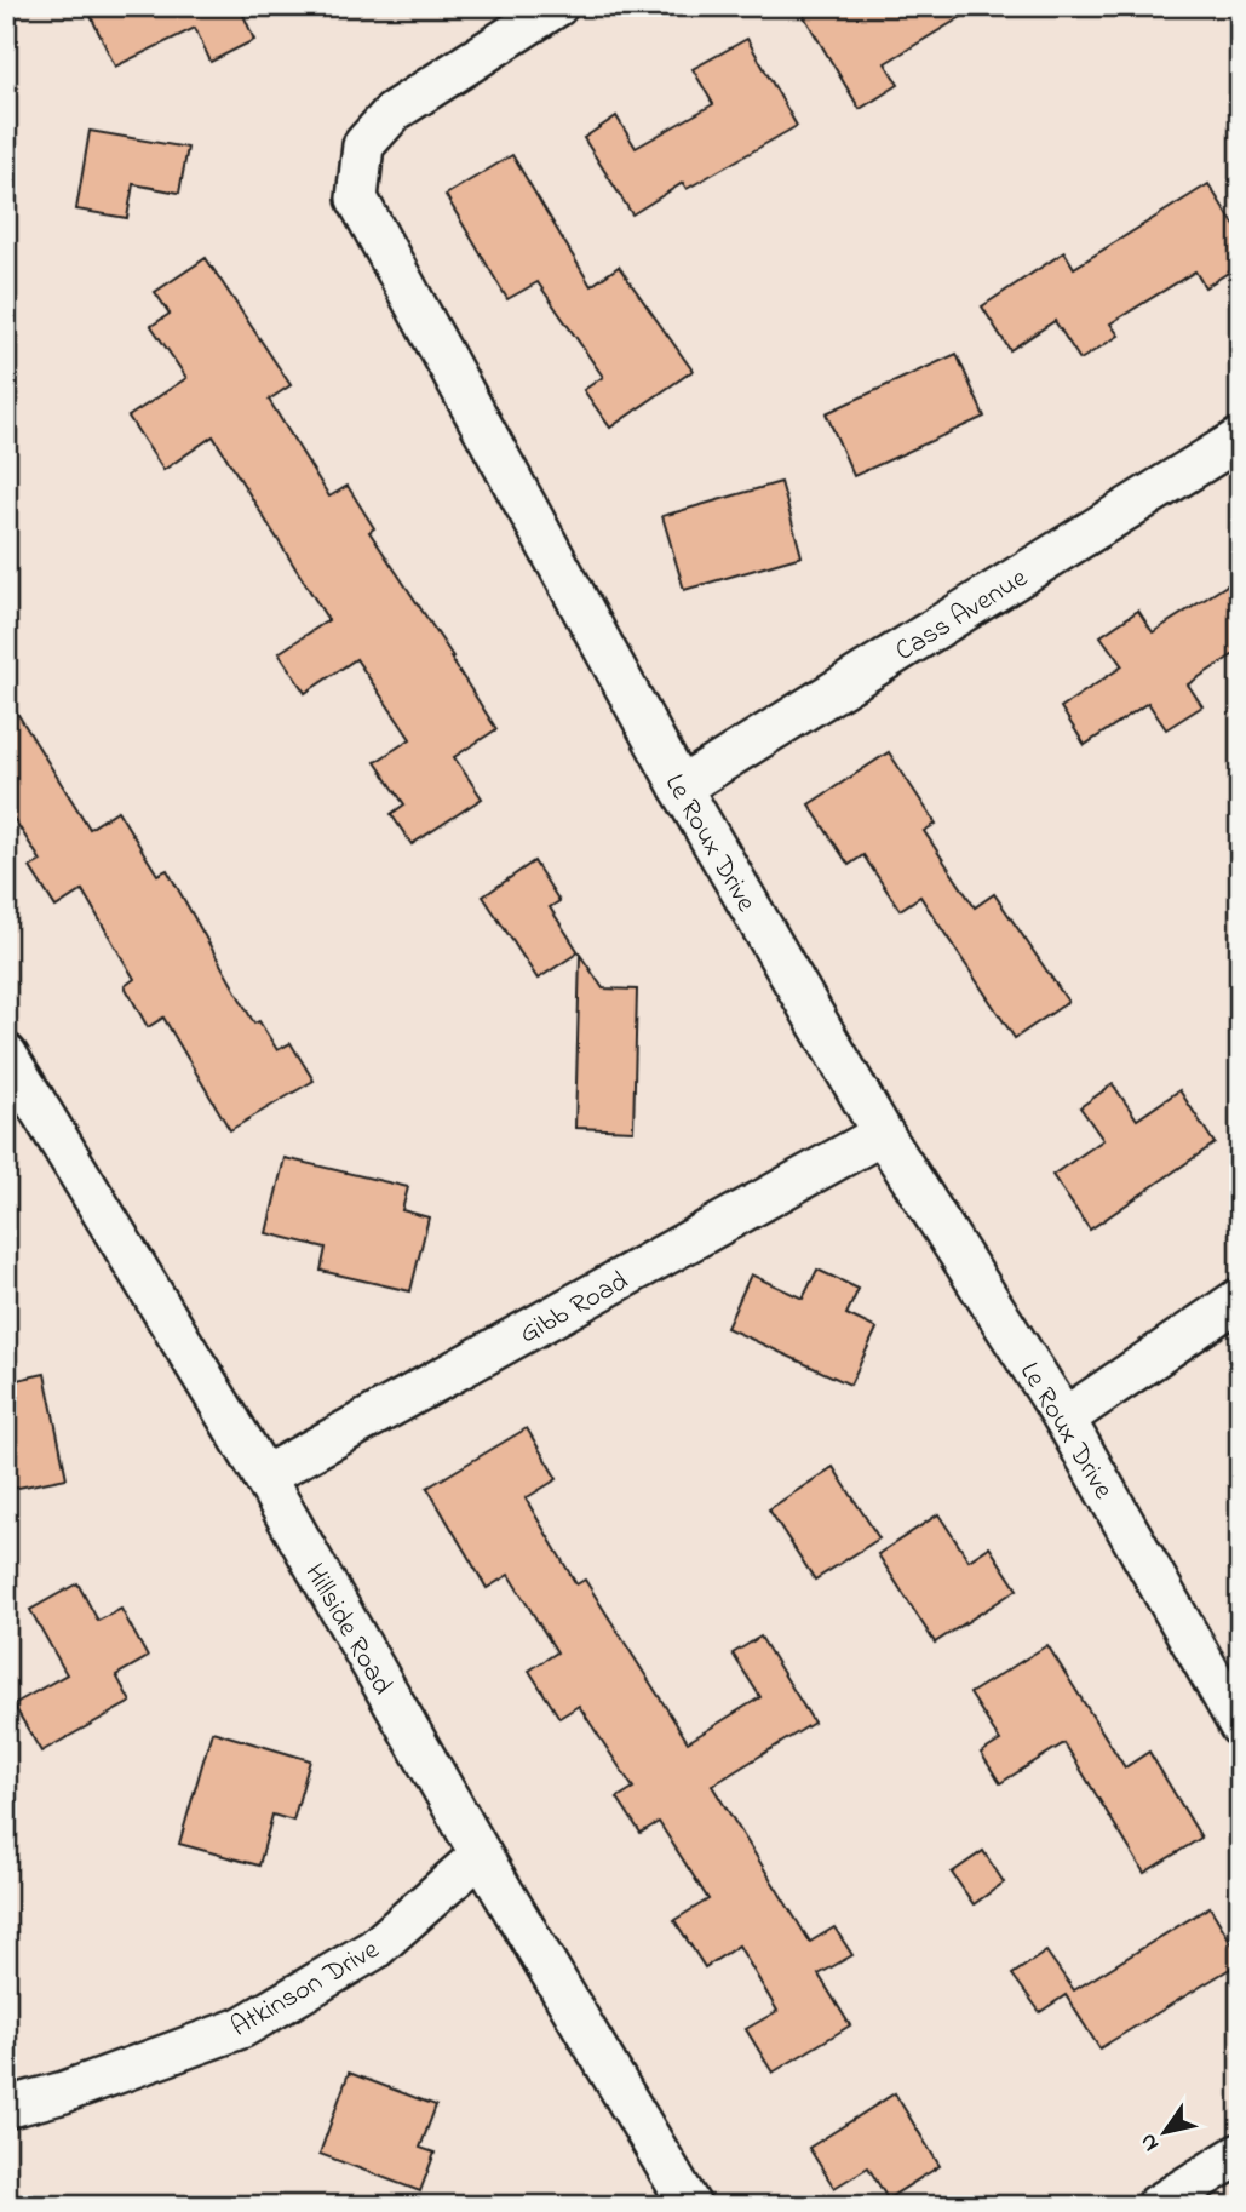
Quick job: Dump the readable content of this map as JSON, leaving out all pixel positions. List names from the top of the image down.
{
  "streets": {
    "street": [
      "Cass Avenue",
      "Le Roux Drive",
      "Gibb Road",
      "Hillside Road",
      "Atkinson Drive"
    ]
  },
  "crossings": [
    ["Cass Avenue", "Le Roux Drive"],
    ["Le Roux Drive", "Gibb Road"],
    ["Gibb Road", "Hillside Road"],
    ["Hillside Road", "Atkinson Drive"]
  ],
  "north": "bottom left"
}
